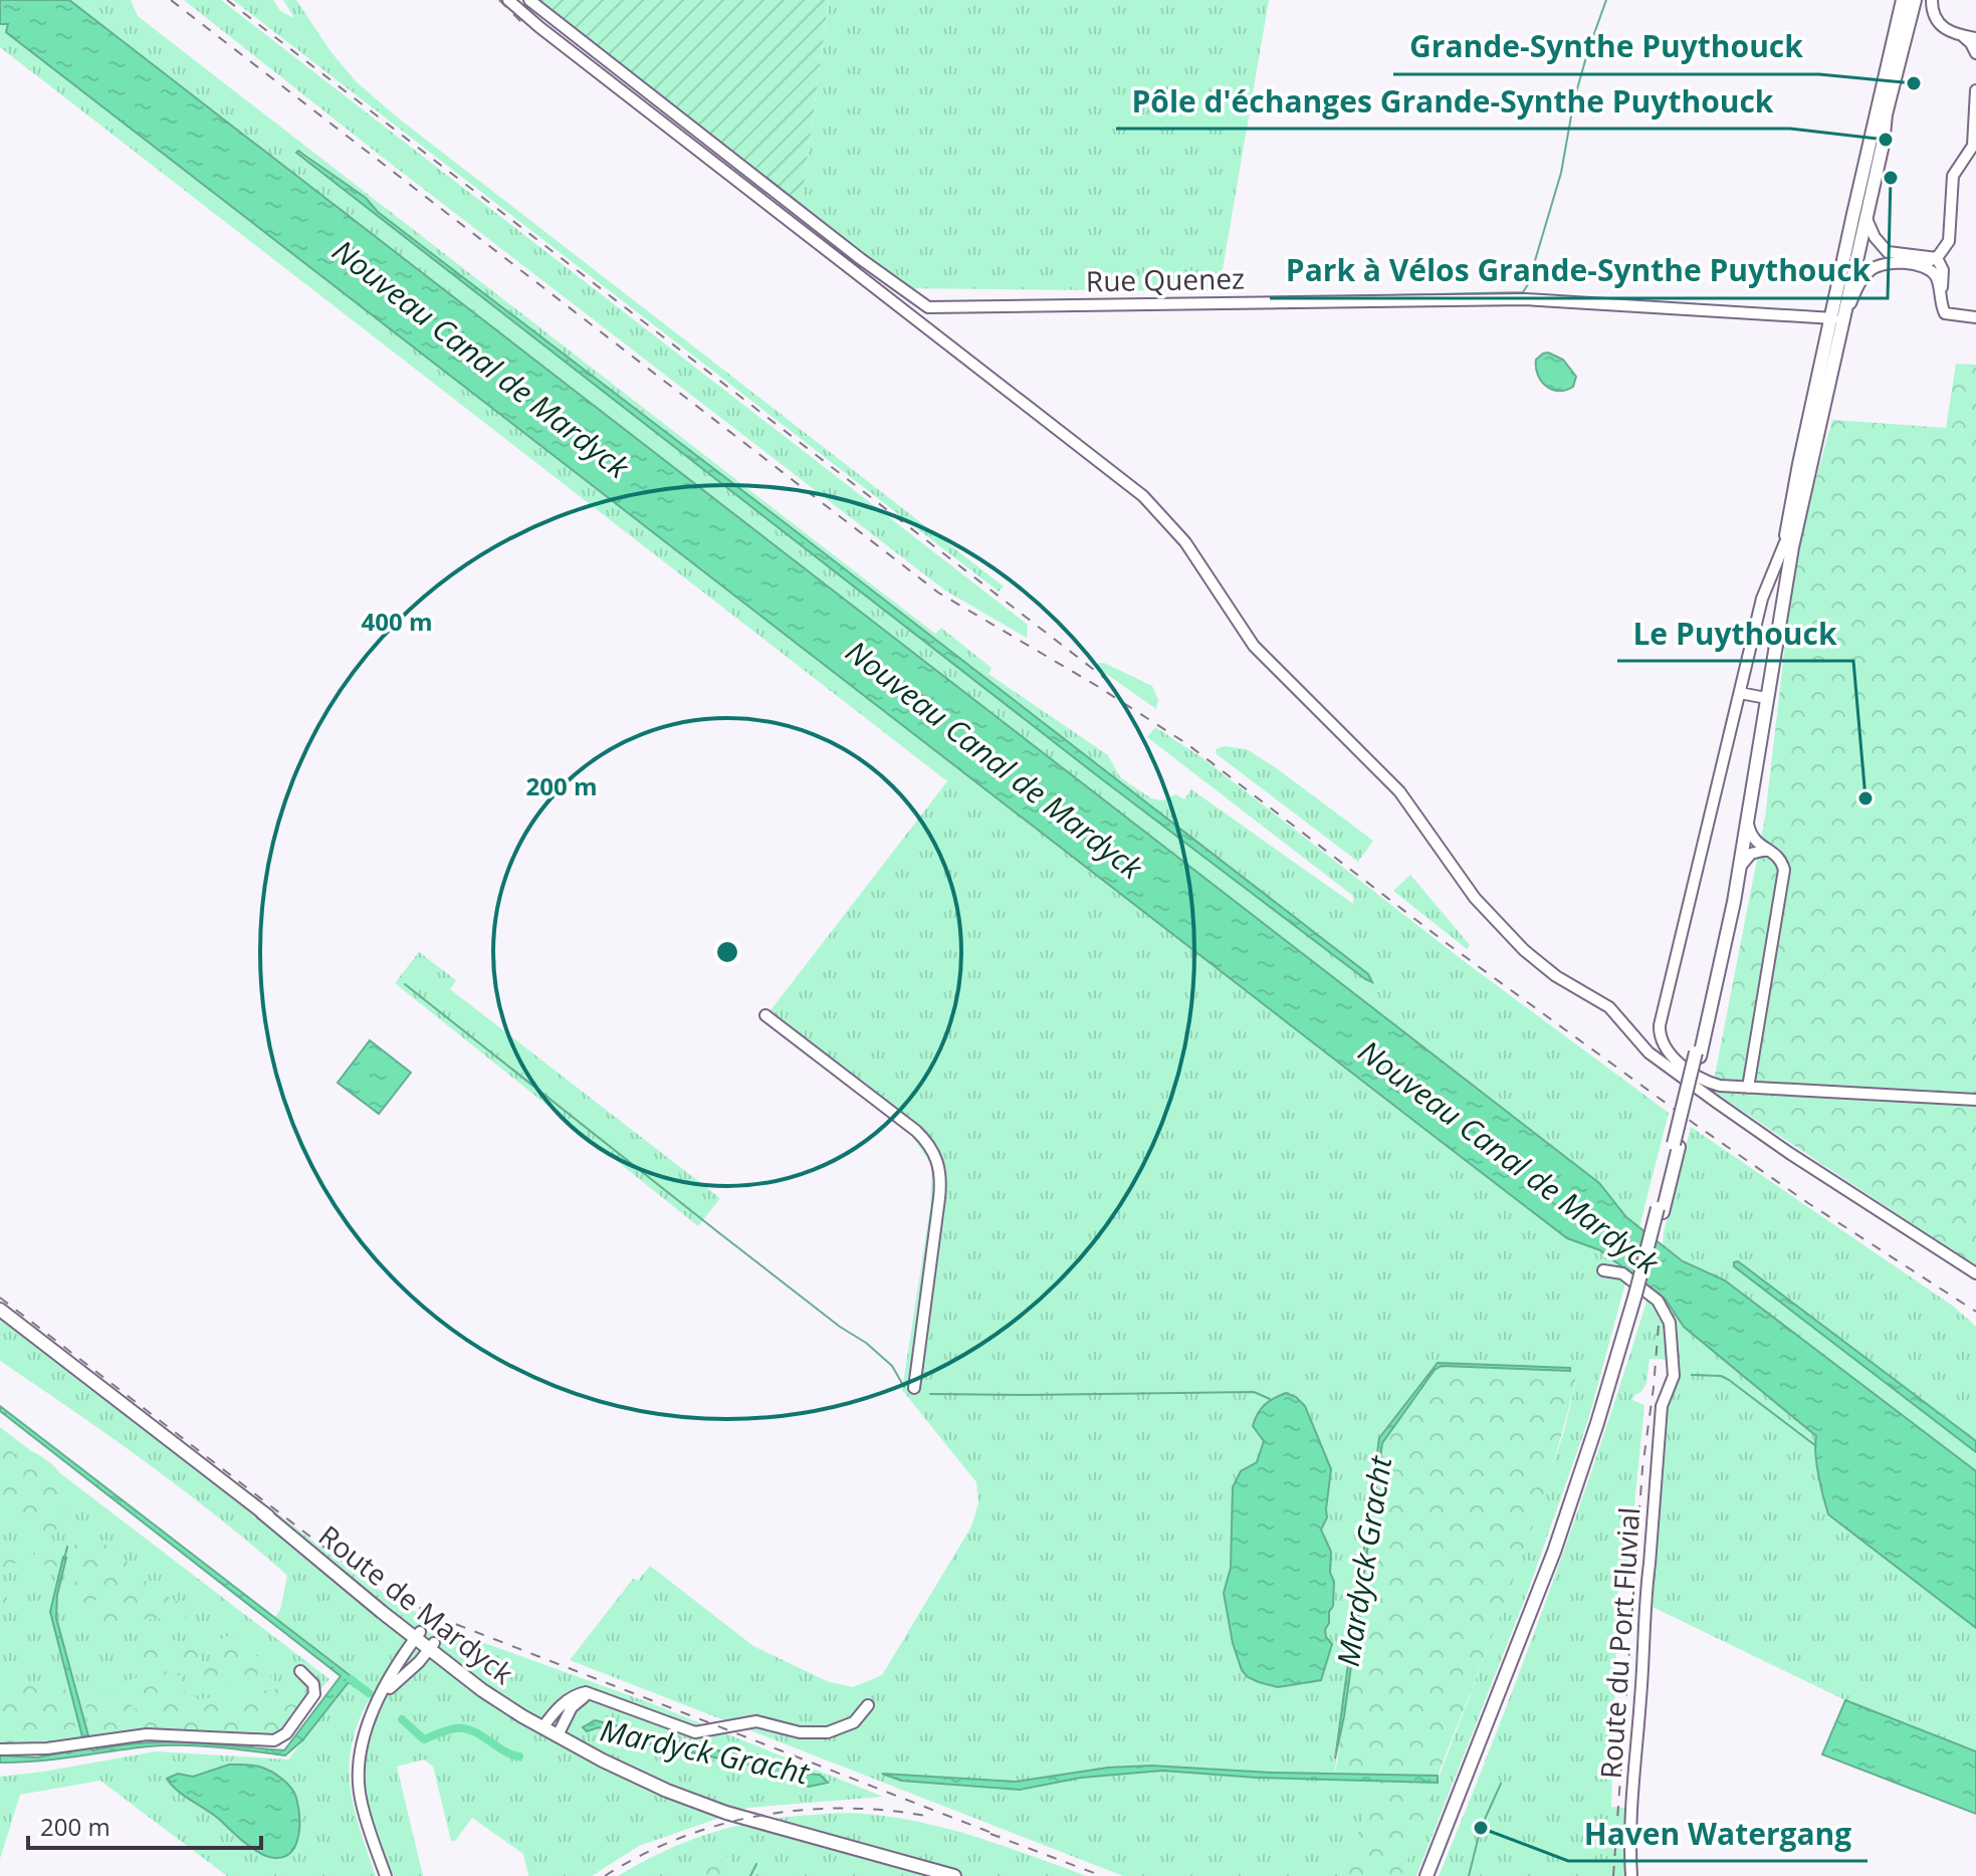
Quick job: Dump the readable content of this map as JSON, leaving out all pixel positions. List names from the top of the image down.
{
  "streets": {
    "main road": ["Route de Mardyck"],
    "street": ["Rue Quenez", "Route du Port Fluvial"]
  },
  "water": ["Nouveau Canal de Mardyck", "Mardyck Gracht"],
  "places": [
    "Grande-Synthe Puythouck",
    "Pôle d'échanges Grande-Synthe Puythouck",
    "Park à Vélos Grande-Synthe Puythouck",
    "Le Puythouck",
    "Haven Watergang"
  ],
  "scale_bar": "200 m",
  "rings": ["400 m", "200 m"]
}
